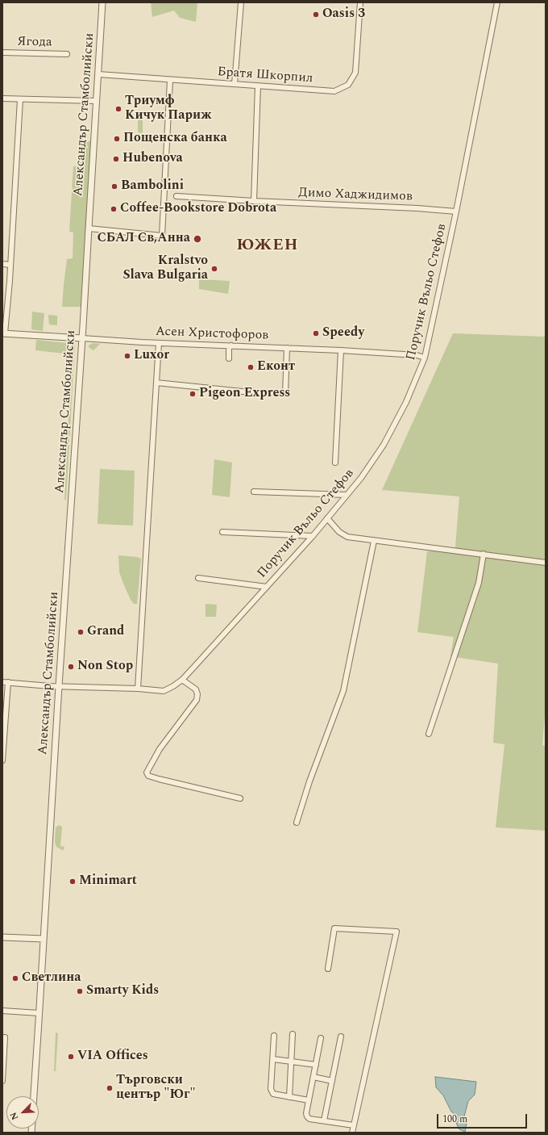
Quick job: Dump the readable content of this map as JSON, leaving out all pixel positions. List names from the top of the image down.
{
  "streets": {
    "street": [
      "Ягода",
      "Братя Шкорпил",
      "Александър Стамболийски",
      "Димо Хаджидимов",
      "Поручик Въльо Стефов",
      "Асен Христофоров"
    ]
  },
  "crossings": [
    ["Братя Шкорпил", "Александър Стамболийски"],
    ["Александър Стамболийски", "Асен Христофоров"],
    ["Димо Хаджидимов", "Поручик Въльо Стефов"],
    ["Поручик Въльо Стефов", "Асен Христофоров"]
  ],
  "districts": ["ЮЖЕН"],
  "places": [
    "Oasis 3",
    "Триумф Кичук Париж",
    "Пощенска банка",
    "Hubenova",
    "Bambolini",
    "Coffee-Bookstore Dobrota",
    "СБАЛ Св,Анна",
    "Kralstvo Slava Bulgaria",
    "Speedy",
    "Luxor",
    "Еконт",
    "Pigeon Express",
    "Grand",
    "Non Stop",
    "Minimart",
    "Светлина",
    "Smarty Kids",
    "VIA Offices",
    "Търговски център \"Юг\""
  ],
  "scale_bar": "100 m",
  "north": "bottom left"
}
